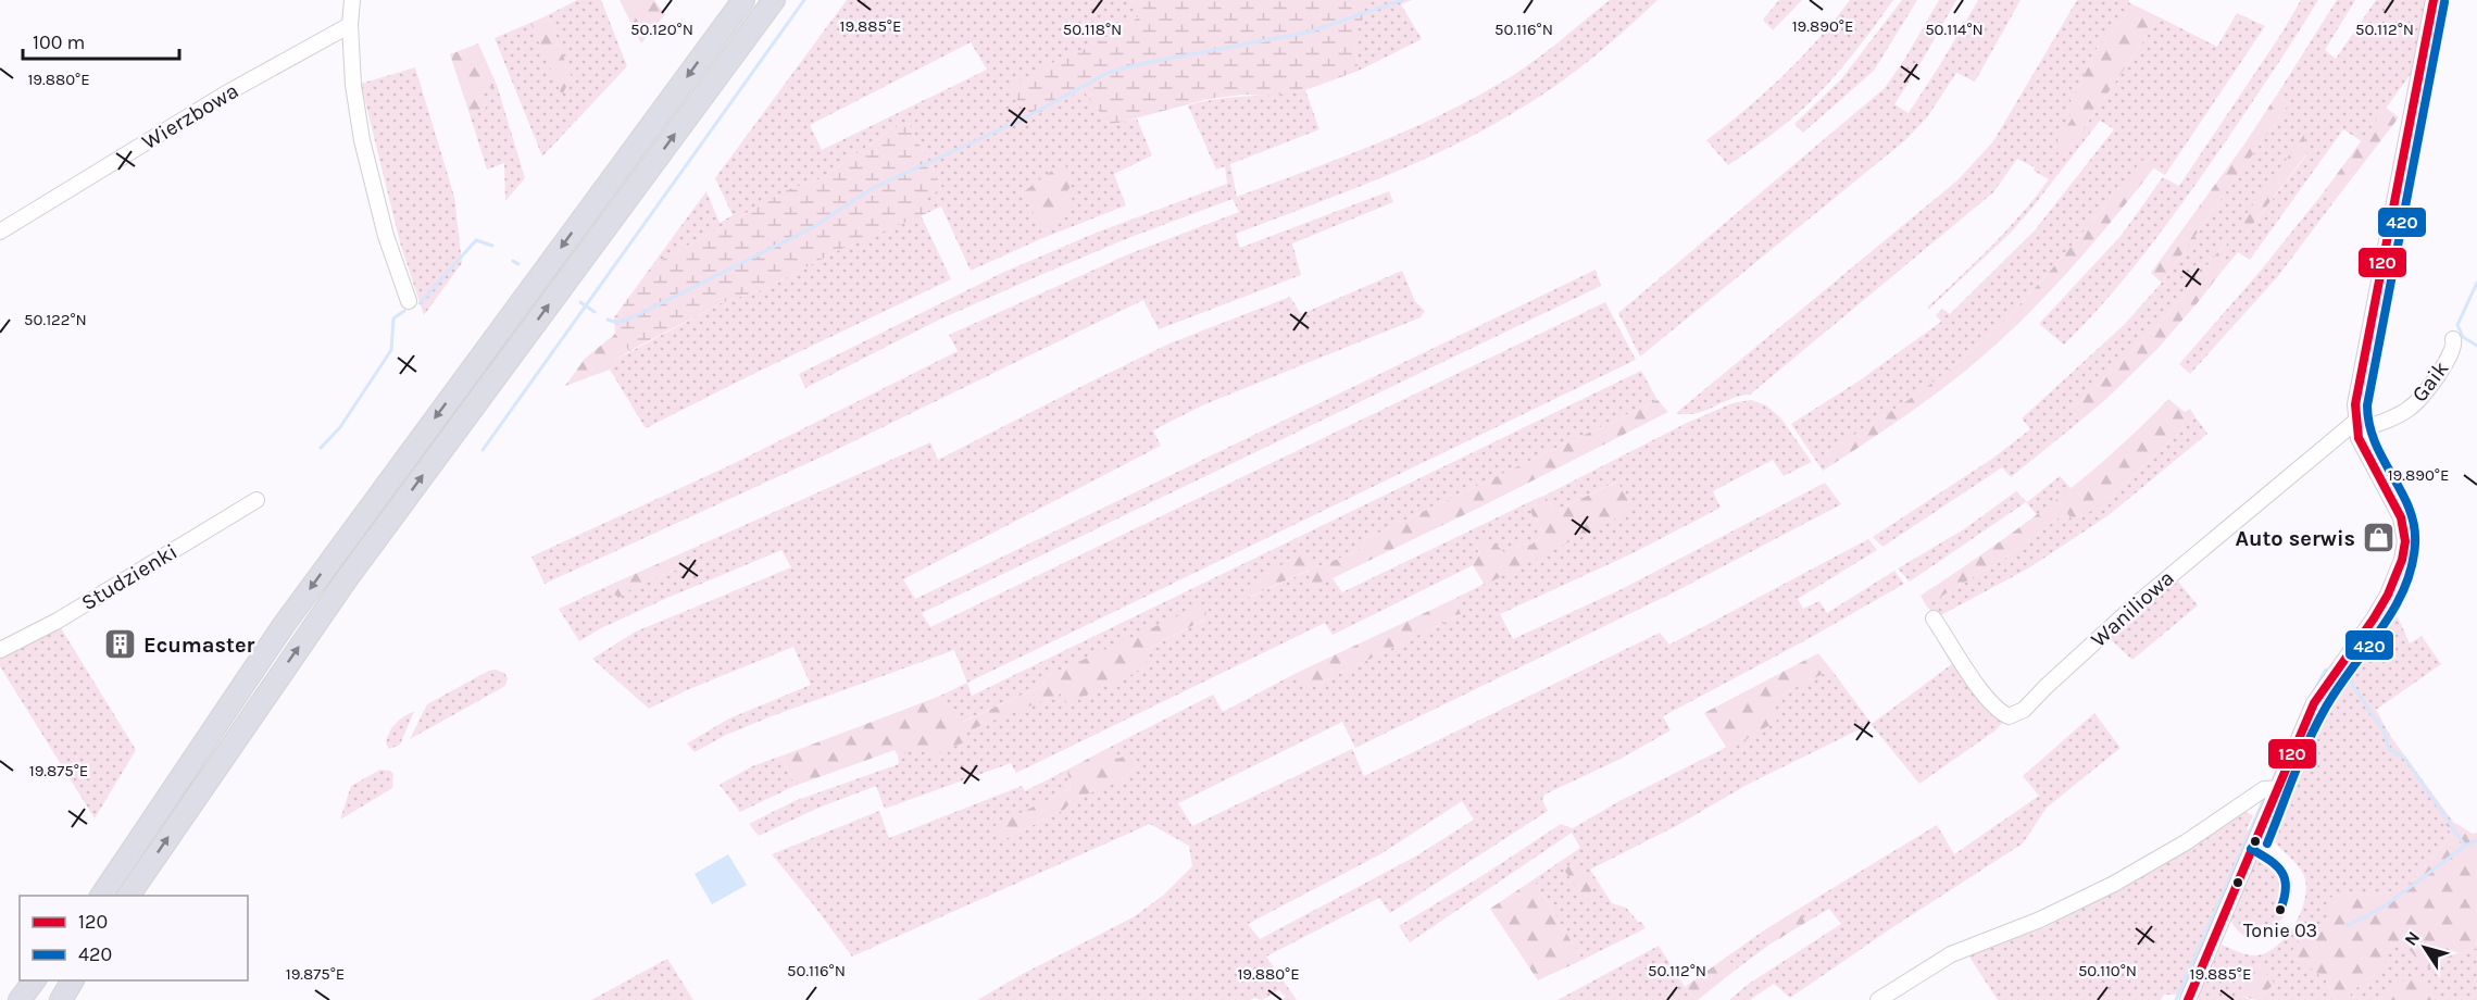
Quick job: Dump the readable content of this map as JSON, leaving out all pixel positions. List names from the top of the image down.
{
  "streets": {
    "street": [
      "Wierzbowa",
      "Gaik",
      "Studzienki",
      "Waniliowa"
    ]
  },
  "crossings": [
    ["Gaik", "Waniliowa"]
  ],
  "places": {
    "shop": ["Auto serwis"],
    "building": ["Ecumaster"],
    "other": ["Tonie 03"]
  },
  "lines": ["transit line 120", "transit line 420"],
  "legend": ["120", "420"],
  "scale_bar": "100 m",
  "north": "top left",
  "coordinates": [
    "19.890°E",
    "19.885°E",
    "50.120°N",
    "50.118°N",
    "50.116°N",
    "50.114°N",
    "50.112°N",
    "19.880°E",
    "50.122°N",
    "19.875°E",
    "50.110°N"
  ]
}
